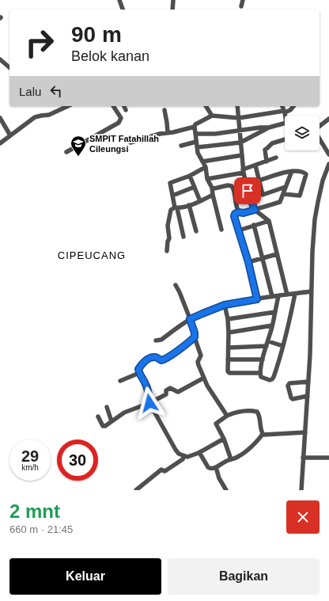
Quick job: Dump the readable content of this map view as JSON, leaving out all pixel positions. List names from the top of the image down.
{
  "districts": ["CIPEUCANG"],
  "places": {
    "school or university": ["SMPIT Fatahillah Cileungsi"]
  },
  "page": {
    "turn": ["90 m", "Belok kanan"],
    "then": "Lalu",
    "speed": "29 km/h",
    "limit": "30",
    "heading": ["2 mnt", "660 m · 21:45"],
    "buttons": ["Keluar", "Bagikan"]
  }
}
